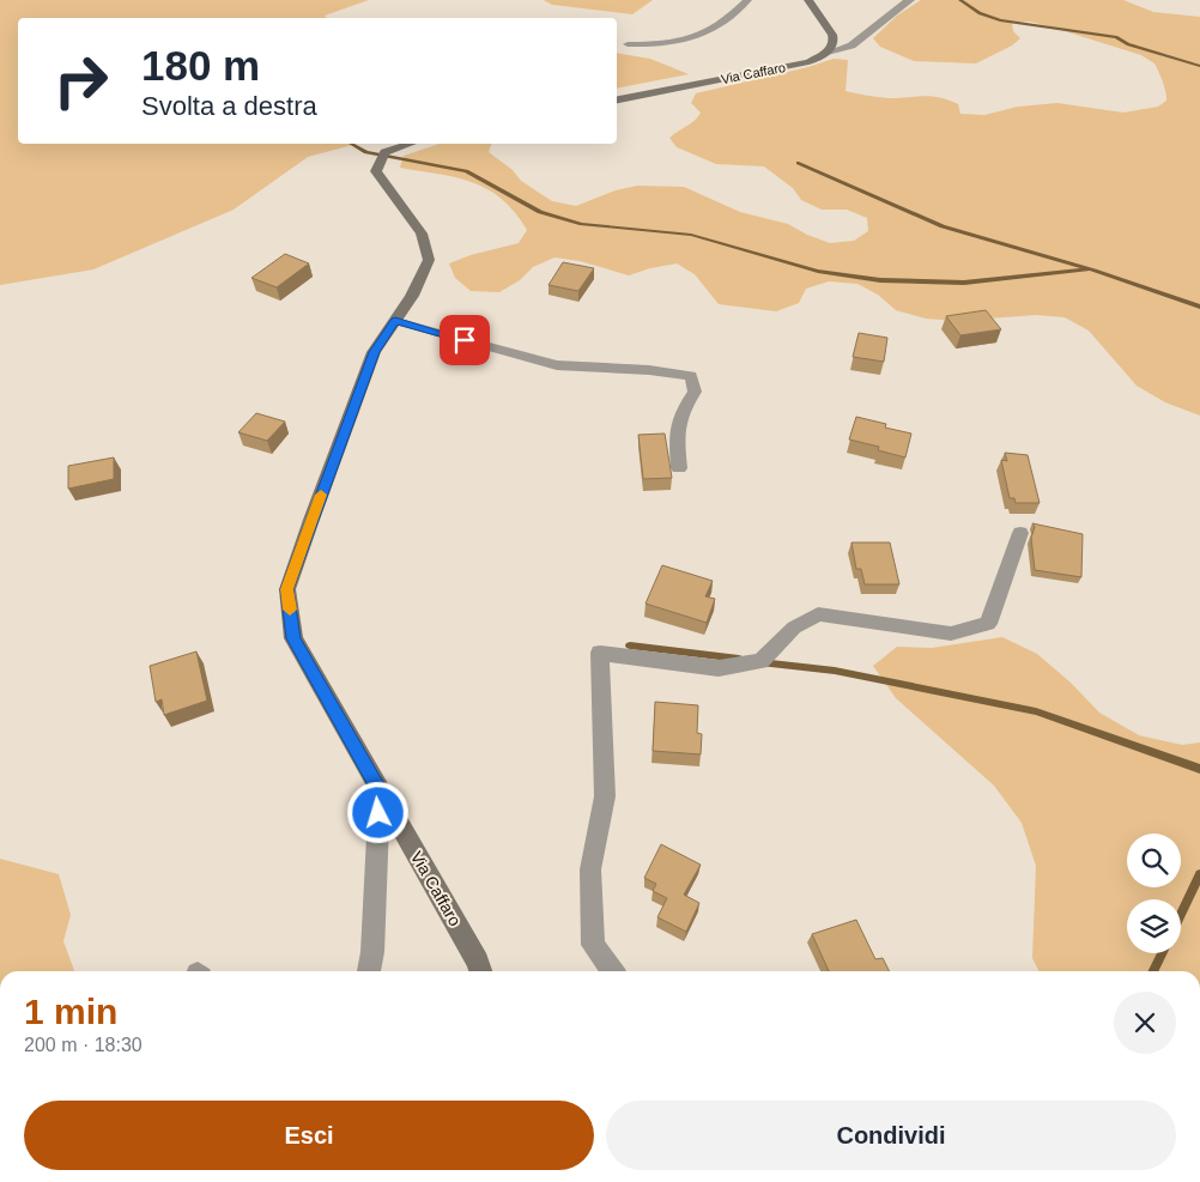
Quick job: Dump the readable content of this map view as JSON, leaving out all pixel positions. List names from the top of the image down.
{
  "streets": {
    "street": ["Via Caffaro"]
  },
  "page": {
    "turn": ["180 m", "Svolta a destra"],
    "heading": ["1 min", "200 m · 18:30"],
    "buttons": ["Esci", "Condividi"]
  }
}
